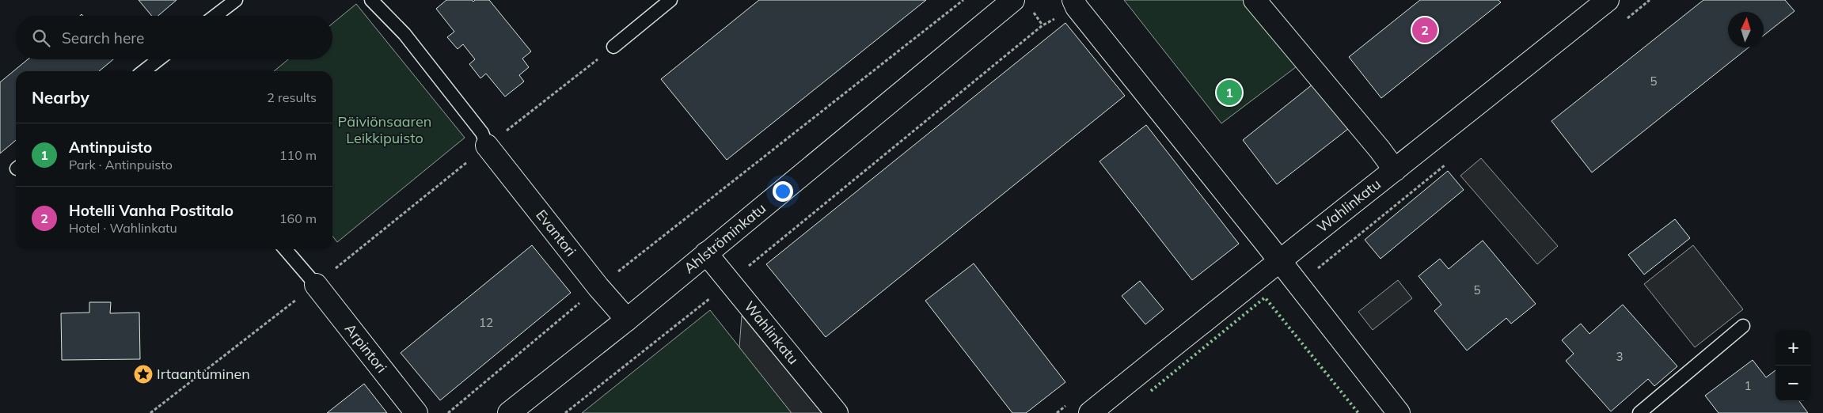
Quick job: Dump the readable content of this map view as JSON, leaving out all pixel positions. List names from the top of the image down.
{
  "streets": {
    "street": [
      "Wahlinkatu",
      "Evantori",
      "Ahlströminkatu",
      "Arpintori"
    ]
  },
  "crossings": [
    ["Wahlinkatu", "Ahlströminkatu"],
    ["Evantori", "Ahlströminkatu"]
  ],
  "parks": ["Päiviönsaaren Leikkipuisto"],
  "places": {
    "place": ["Irtaantuminen"]
  },
  "house_numbers": [
    "5",
    "5",
    "12",
    "3",
    "1"
  ],
  "north": "top",
  "page": {
    "pins": ["2", "1"],
    "search": "Search here",
    "heading": ["Nearby", "2 results"],
    "list": [
      {
        "mark": "1",
        "name": "Antinpuisto",
        "note": "Park · Antinpuisto",
        "value": "110 m"
      },
      {
        "mark": "2",
        "name": "Hotelli Vanha Postitalo",
        "note": "Hotel · Wahlinkatu",
        "value": "160 m"
      }
    ],
    "map_buttons": ["+", "−"]
  }
}
